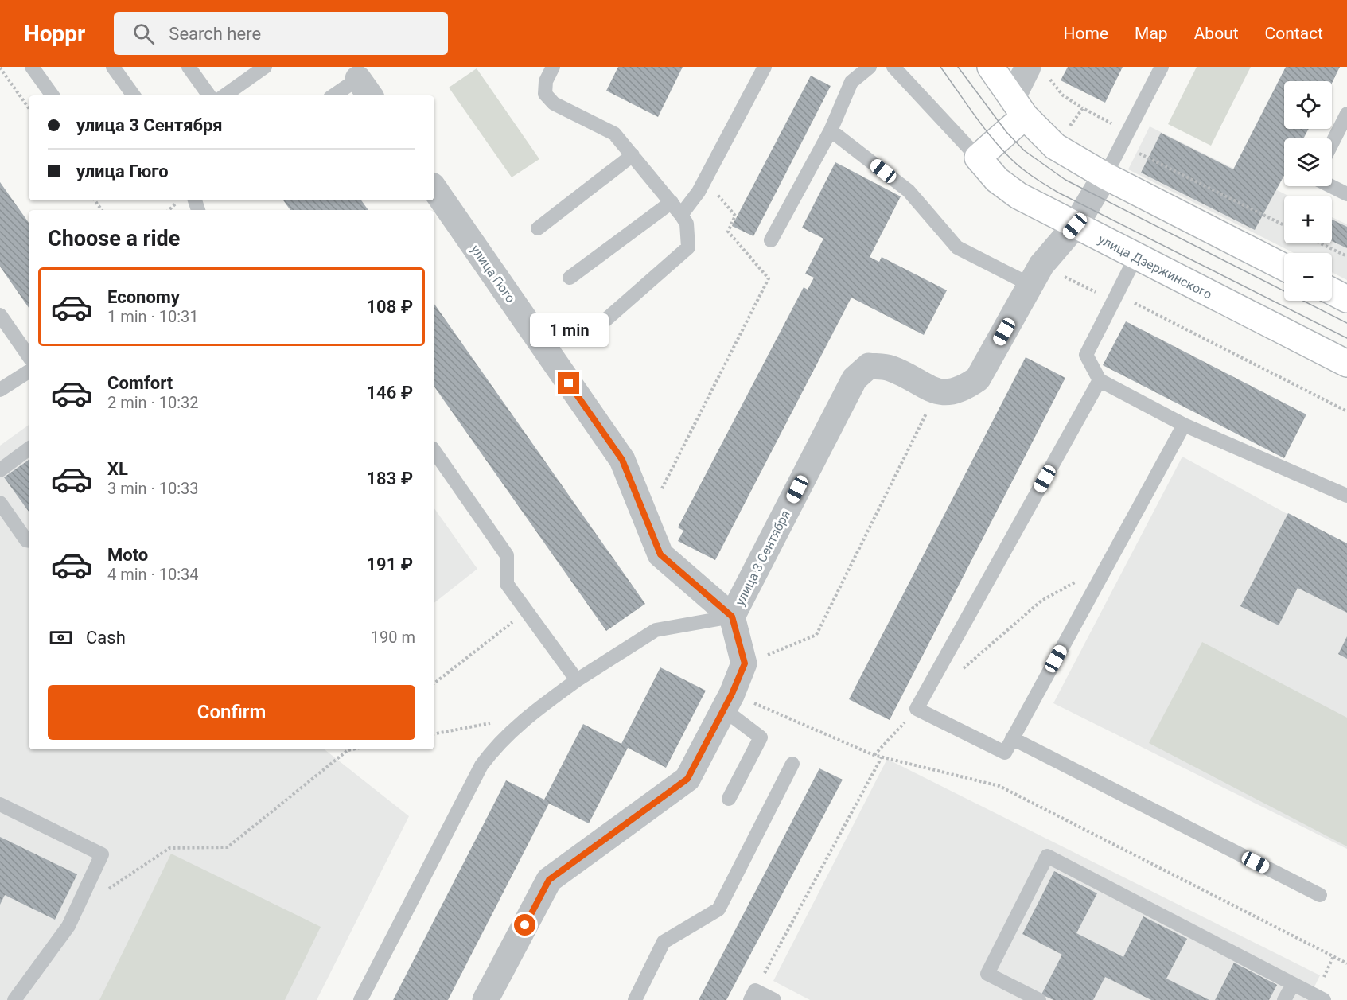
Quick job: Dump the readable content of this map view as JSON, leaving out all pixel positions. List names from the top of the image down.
{
  "streets": {
    "main road": ["улица Дзержинского"],
    "street": ["улица Гюго", "улица 3 Сентября"]
  },
  "crossings": [
    ["улица Гюго", "улица 3 Сентября"]
  ],
  "page": {
    "header": "Hoppr",
    "search": "Search here",
    "nav": [
      "Home",
      "Map",
      "About",
      "Contact"
    ],
    "map_buttons": ["+", "−"],
    "banner": ["улица 3 Сентября", "улица Гюго"],
    "heading": "Choose a ride",
    "list": [
      {
        "name": "Economy",
        "note": "1 min · 10:31",
        "value": "108 ₽"
      },
      {
        "name": "Comfort",
        "note": "2 min · 10:32",
        "value": "146 ₽"
      },
      {
        "name": "XL",
        "note": "3 min · 10:33",
        "value": "183 ₽"
      },
      {
        "name": "Moto",
        "note": "4 min · 10:34",
        "value": "191 ₽"
      }
    ],
    "bubble": "1 min",
    "pay": ["Cash", "190 m"],
    "buttons": "Confirm"
  }
}
